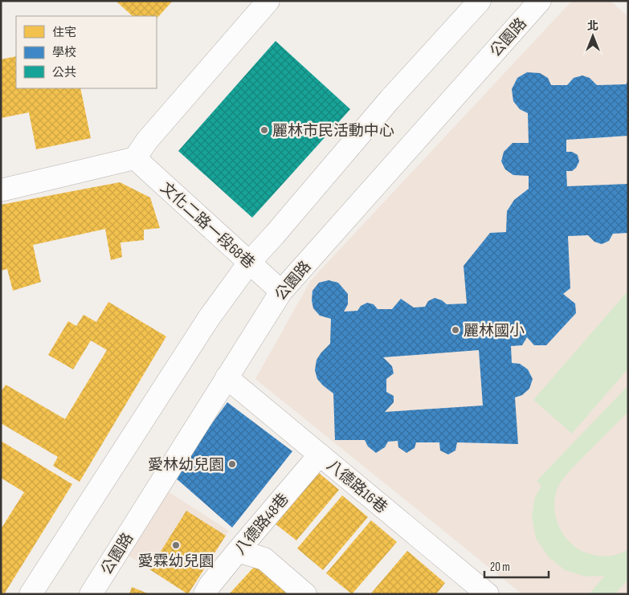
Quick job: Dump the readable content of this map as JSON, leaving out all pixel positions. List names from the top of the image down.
{
  "streets": {
    "street": [
      "公園路",
      "文化二路一段68巷",
      "八德路16巷",
      "八德路48巷"
    ]
  },
  "crossings": [
    ["公園路", "文化二路一段68巷"],
    ["公園路", "八德路16巷"],
    ["八德路16巷", "八德路48巷"]
  ],
  "places": [
    "麗林市民活動中心",
    "麗林國小",
    "愛林幼兒園",
    "愛霖幼兒園"
  ],
  "legend": ["住宅", "學校", "公共"],
  "scale_bar": "20 m",
  "north": "top"
}
